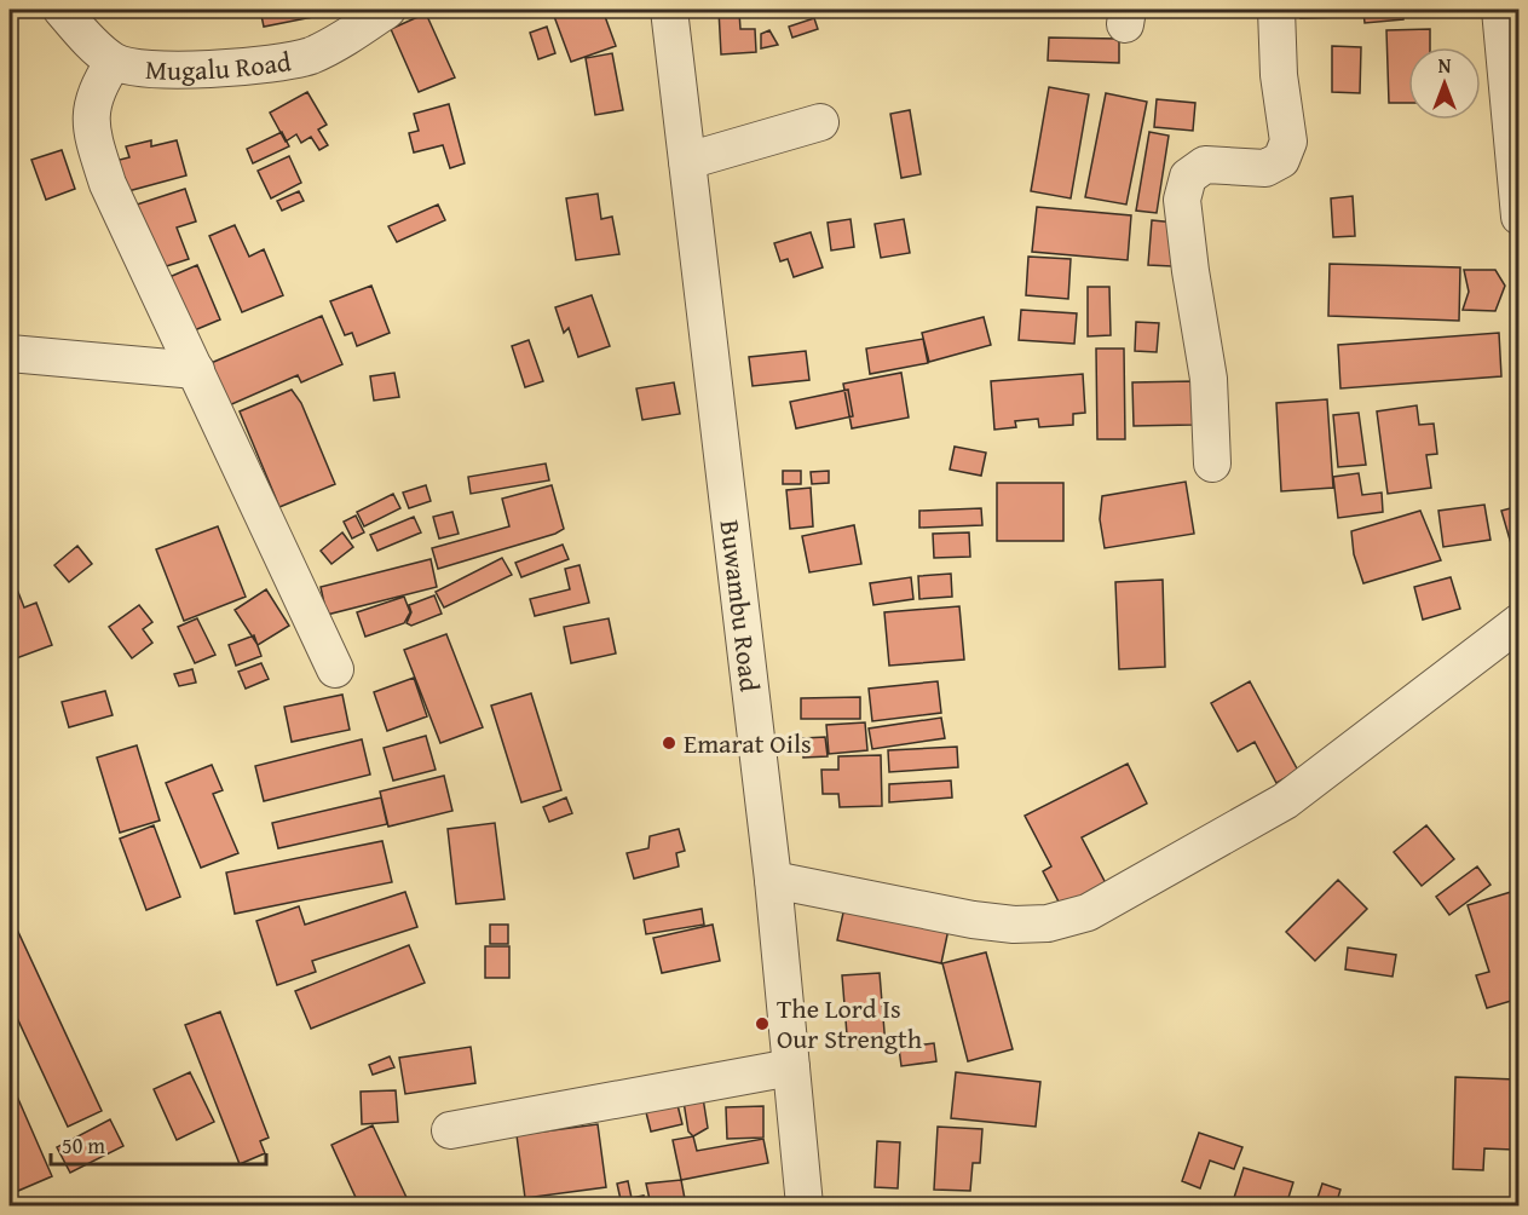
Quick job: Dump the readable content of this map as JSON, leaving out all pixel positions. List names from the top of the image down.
{
  "streets": {
    "street": ["Mugalu Road", "Buwambu Road"]
  },
  "places": ["Emarat Oils", "The Lord Is Our Strength"],
  "scale_bar": "50 m",
  "north": "top"
}
